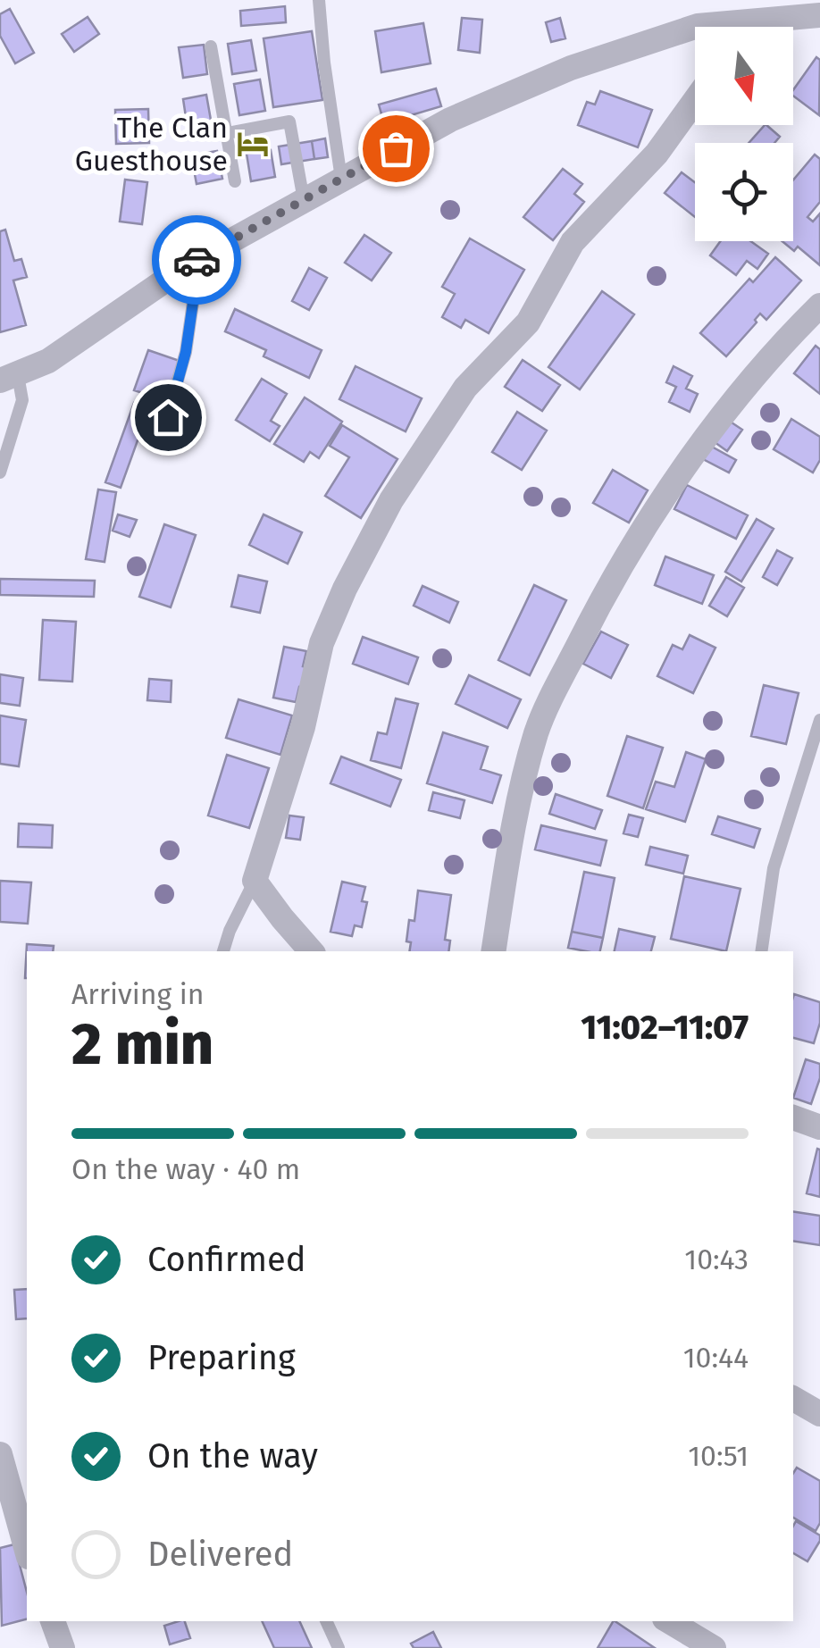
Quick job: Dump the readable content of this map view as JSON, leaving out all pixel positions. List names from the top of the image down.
{
  "places": {
    "hotel": ["The Clan Guesthouse"]
  },
  "north": "bottom",
  "page": {
    "heading": ["2 min", "Arriving in", "11:02–11:07"],
    "bar": "On the way · 40 m",
    "list": [
      ["Confirmed", "10:43"],
      ["Preparing", "10:44"],
      ["On the way", "10:51"],
      "Delivered"
    ]
  }
}
